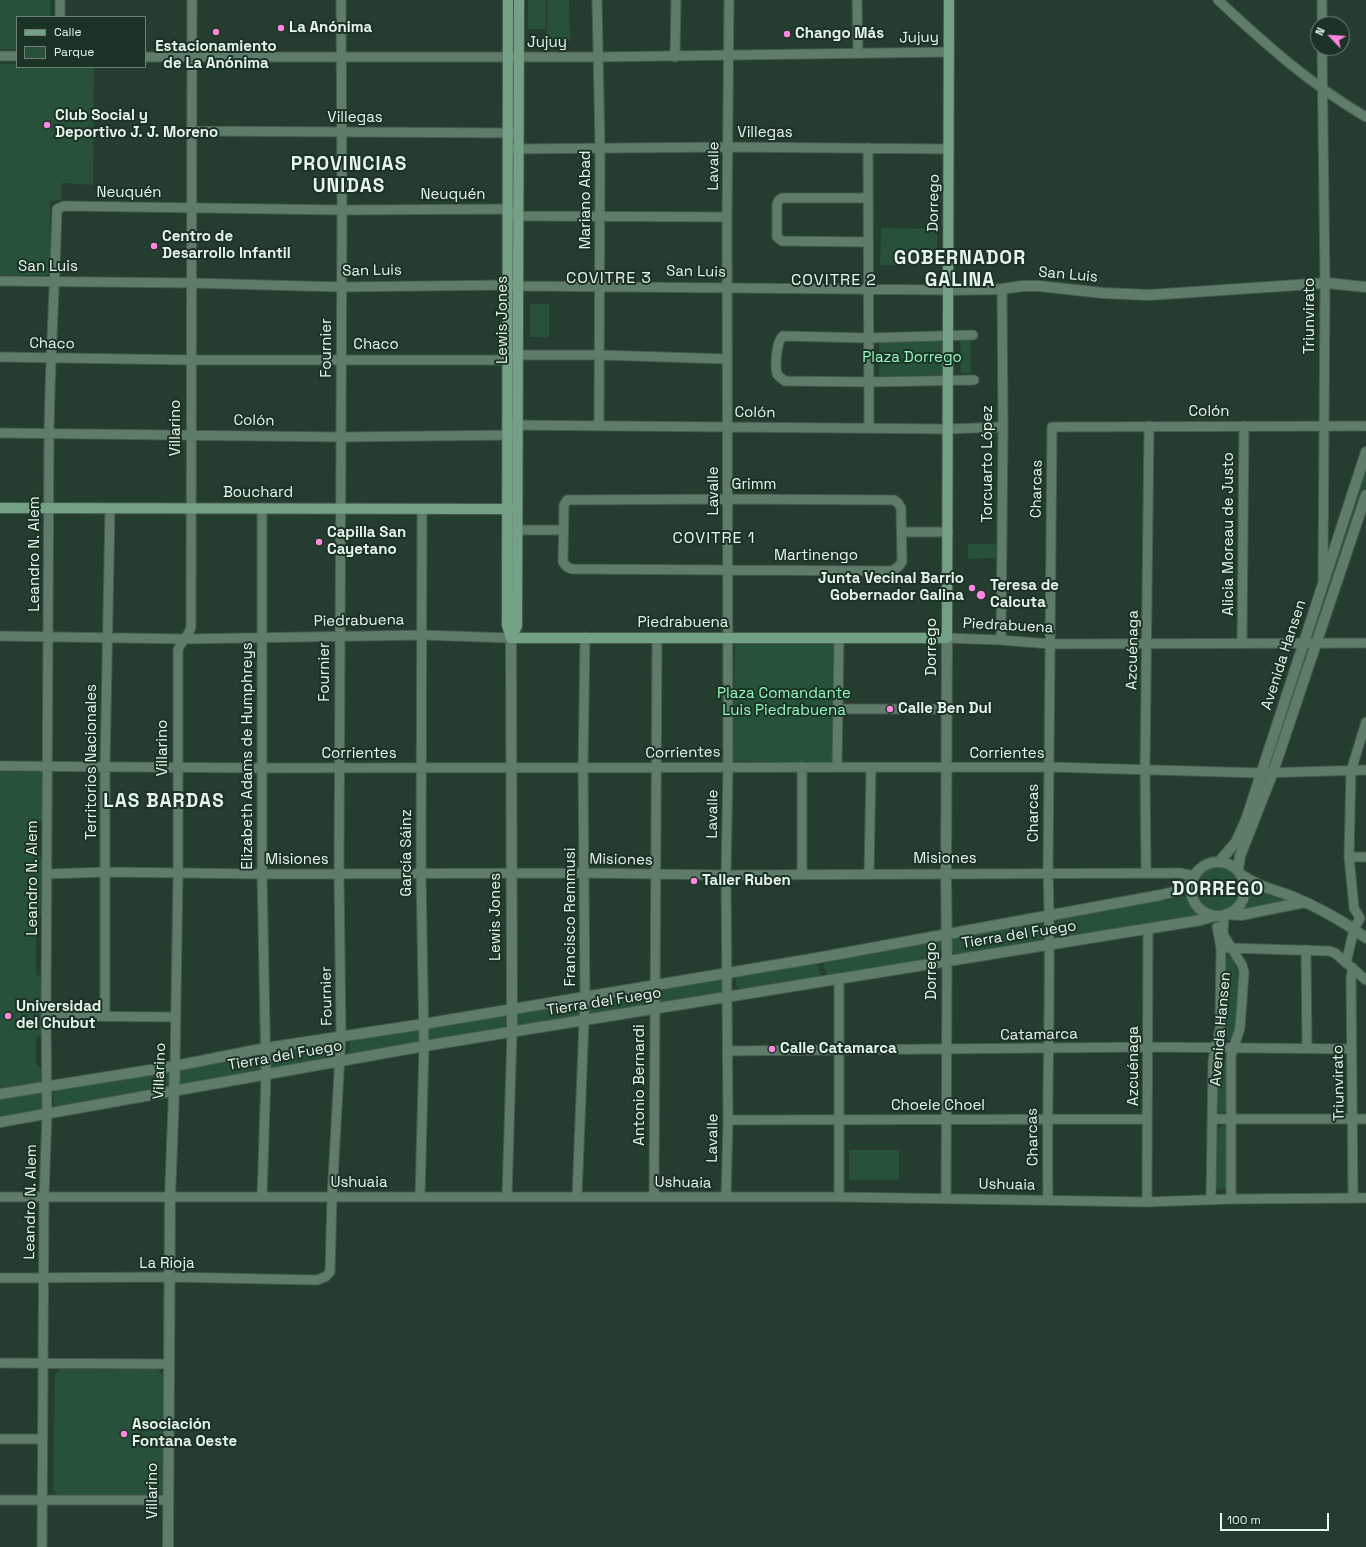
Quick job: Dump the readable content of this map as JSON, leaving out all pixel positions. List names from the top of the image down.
{
  "streets": {
    "main road": [
      "Dorrego",
      "Lewis Jones",
      "Bouchard",
      "Piedrabuena"
    ],
    "street": [
      "Jujuy",
      "Villegas",
      "Lavalle",
      "Neuquén",
      "Mariano Abad",
      "San Luis",
      "Triunvirato",
      "Chaco",
      "Fournier",
      "Colón",
      "Villarino",
      "Torcuarto López",
      "Grimm",
      "Charcas",
      "Alicia Moreau de Justo",
      "Leandro N. Alem",
      "Martinengo",
      "Azcuénaga",
      "Avenida Hansen",
      "Corrientes",
      "Elizabeth Adams de Humphreys",
      "Territorios Nacionales",
      "García Sáinz",
      "Misiones",
      "Francisco Remmusi",
      "Tierra del Fuego",
      "Catamarca",
      "Antonio Bernardi",
      "Choele Choel",
      "Ushuaia",
      "La Rioja"
    ]
  },
  "crossings": [
    ["Jujuy", "Lavalle"],
    ["Jujuy", "Mariano Abad"],
    ["Jujuy", "Dorrego"],
    ["Jujuy", "Lewis Jones"],
    ["Jujuy", "Fournier"],
    ["Jujuy", "Villarino"],
    ["Villegas", "Lavalle"],
    ["Villegas", "Mariano Abad"],
    ["Villegas", "Dorrego"],
    ["Villegas", "Lewis Jones"],
    ["Villegas", "Fournier"],
    ["Villegas", "Villarino"],
    ["Lavalle", "Neuquén"],
    ["Lavalle", "San Luis"],
    ["Lavalle", "Chaco"],
    ["Lavalle", "Colón"],
    ["Lavalle", "Grimm"],
    ["Lavalle", "Martinengo"],
    ["Lavalle", "Piedrabuena"],
    ["Lavalle", "Corrientes"],
    ["Lavalle", "Misiones"],
    ["Lavalle", "Tierra del Fuego"],
    ["Lavalle", "Catamarca"],
    ["Lavalle", "Choele Choel"],
    ["Lavalle", "Ushuaia"],
    ["Neuquén", "Mariano Abad"],
    ["Neuquén", "Lewis Jones"],
    ["Neuquén", "Fournier"],
    ["Neuquén", "Villarino"],
    ["Neuquén", "Leandro N. Alem"],
    ["Mariano Abad", "San Luis"],
    ["Mariano Abad", "Chaco"],
    ["Mariano Abad", "Colón"],
    ["Dorrego", "San Luis"],
    ["Dorrego", "Colón"],
    ["Dorrego", "Piedrabuena"],
    ["Dorrego", "Corrientes"],
    ["Dorrego", "Misiones"],
    ["Dorrego", "Tierra del Fuego"],
    ["Dorrego", "Catamarca"],
    ["Dorrego", "Choele Choel"],
    ["Dorrego", "Ushuaia"],
    ["San Luis", "Triunvirato"],
    ["San Luis", "Lewis Jones"],
    ["San Luis", "Fournier"],
    ["San Luis", "Villarino"],
    ["San Luis", "Torcuarto López"],
    ["San Luis", "Leandro N. Alem"],
    ["Triunvirato", "Colón"],
    ["Triunvirato", "Avenida Hansen"],
    ["Triunvirato", "Corrientes"],
    ["Triunvirato", "Catamarca"],
    ["Triunvirato", "Ushuaia"],
    ["Lewis Jones", "Chaco"],
    ["Lewis Jones", "Colón"],
    ["Lewis Jones", "Bouchard"],
    ["Lewis Jones", "Piedrabuena"],
    ["Lewis Jones", "Corrientes"],
    ["Lewis Jones", "Misiones"],
    ["Lewis Jones", "Tierra del Fuego"],
    ["Lewis Jones", "Ushuaia"],
    ["Chaco", "Fournier"],
    ["Chaco", "Villarino"],
    ["Chaco", "Leandro N. Alem"],
    ["Fournier", "Colón"],
    ["Fournier", "Bouchard"],
    ["Fournier", "Piedrabuena"],
    ["Fournier", "Corrientes"],
    ["Fournier", "Misiones"],
    ["Fournier", "Tierra del Fuego"],
    ["Fournier", "Ushuaia"],
    ["Fournier", "La Rioja"],
    ["Colón", "Villarino"],
    ["Colón", "Torcuarto López"],
    ["Colón", "Charcas"],
    ["Colón", "Alicia Moreau de Justo"],
    ["Colón", "Leandro N. Alem"],
    ["Colón", "Azcuénaga"],
    ["Villarino", "Bouchard"],
    ["Villarino", "Piedrabuena"],
    ["Villarino", "Corrientes"],
    ["Villarino", "Misiones"],
    ["Villarino", "Tierra del Fuego"],
    ["Villarino", "Ushuaia"],
    ["Villarino", "La Rioja"],
    ["Torcuarto López", "Piedrabuena"],
    ["Grimm", "Martinengo"],
    ["Charcas", "Piedrabuena"],
    ["Charcas", "Corrientes"],
    ["Charcas", "Misiones"],
    ["Charcas", "Tierra del Fuego"],
    ["Charcas", "Catamarca"],
    ["Charcas", "Choele Choel"],
    ["Charcas", "Ushuaia"],
    ["Bouchard", "Leandro N. Alem"],
    ["Bouchard", "Elizabeth Adams de Humphreys"],
    ["Bouchard", "Territorios Nacionales"],
    ["Bouchard", "García Sáinz"],
    ["Alicia Moreau de Justo", "Piedrabuena"],
    ["Leandro N. Alem", "Piedrabuena"],
    ["Leandro N. Alem", "Corrientes"],
    ["Leandro N. Alem", "Misiones"],
    ["Leandro N. Alem", "Tierra del Fuego"],
    ["Leandro N. Alem", "Ushuaia"],
    ["Leandro N. Alem", "La Rioja"],
    ["Piedrabuena", "Azcuénaga"],
    ["Piedrabuena", "Avenida Hansen"],
    ["Piedrabuena", "Elizabeth Adams de Humphreys"],
    ["Piedrabuena", "Territorios Nacionales"],
    ["Piedrabuena", "García Sáinz"],
    ["Piedrabuena", "Francisco Remmusi"],
    ["Piedrabuena", "Antonio Bernardi"],
    ["Azcuénaga", "Corrientes"],
    ["Azcuénaga", "Misiones"],
    ["Azcuénaga", "Tierra del Fuego"],
    ["Azcuénaga", "Catamarca"],
    ["Azcuénaga", "Choele Choel"],
    ["Azcuénaga", "Ushuaia"],
    ["Avenida Hansen", "Corrientes"],
    ["Avenida Hansen", "Misiones"],
    ["Avenida Hansen", "Tierra del Fuego"],
    ["Avenida Hansen", "Catamarca"],
    ["Avenida Hansen", "Ushuaia"],
    ["Corrientes", "Elizabeth Adams de Humphreys"],
    ["Corrientes", "Territorios Nacionales"],
    ["Corrientes", "García Sáinz"],
    ["Corrientes", "Francisco Remmusi"],
    ["Corrientes", "Antonio Bernardi"],
    ["Elizabeth Adams de Humphreys", "Misiones"],
    ["Elizabeth Adams de Humphreys", "Tierra del Fuego"],
    ["Elizabeth Adams de Humphreys", "Ushuaia"],
    ["Territorios Nacionales", "Misiones"],
    ["García Sáinz", "Misiones"],
    ["García Sáinz", "Tierra del Fuego"],
    ["García Sáinz", "Ushuaia"],
    ["Misiones", "Francisco Remmusi"],
    ["Misiones", "Tierra del Fuego"],
    ["Misiones", "Antonio Bernardi"],
    ["Francisco Remmusi", "Tierra del Fuego"],
    ["Francisco Remmusi", "Ushuaia"],
    ["Tierra del Fuego", "Antonio Bernardi"],
    ["Antonio Bernardi", "Ushuaia"]
  ],
  "districts": [
    "PROVINCIAS UNIDAS",
    "GOBERNADOR GALINA",
    "COVITRE 3",
    "COVITRE 2",
    "COVITRE 1",
    "LAS BARDAS",
    "DORREGO"
  ],
  "parks": ["Plaza Dorrego", "Plaza Comandante Luis Piedrabuena"],
  "places": [
    "La Anónima",
    "Estacionamiento de La Anónima",
    "Chango Más",
    "Club Social y Deportivo J. J. Moreno",
    "Centro de Desarrollo Infantil",
    "Capilla San Cayetano",
    "Junta Vecinal Barrio Gobernador Galina",
    "Teresa de Calcuta",
    "Calle Ben Dul",
    "Taller Ruben",
    "Universidad del Chubut",
    "Calle Catamarca",
    "Asociación Fontana Oeste"
  ],
  "legend": ["Calle", "Parque"],
  "scale_bar": "100 m",
  "north": "top left"
}
